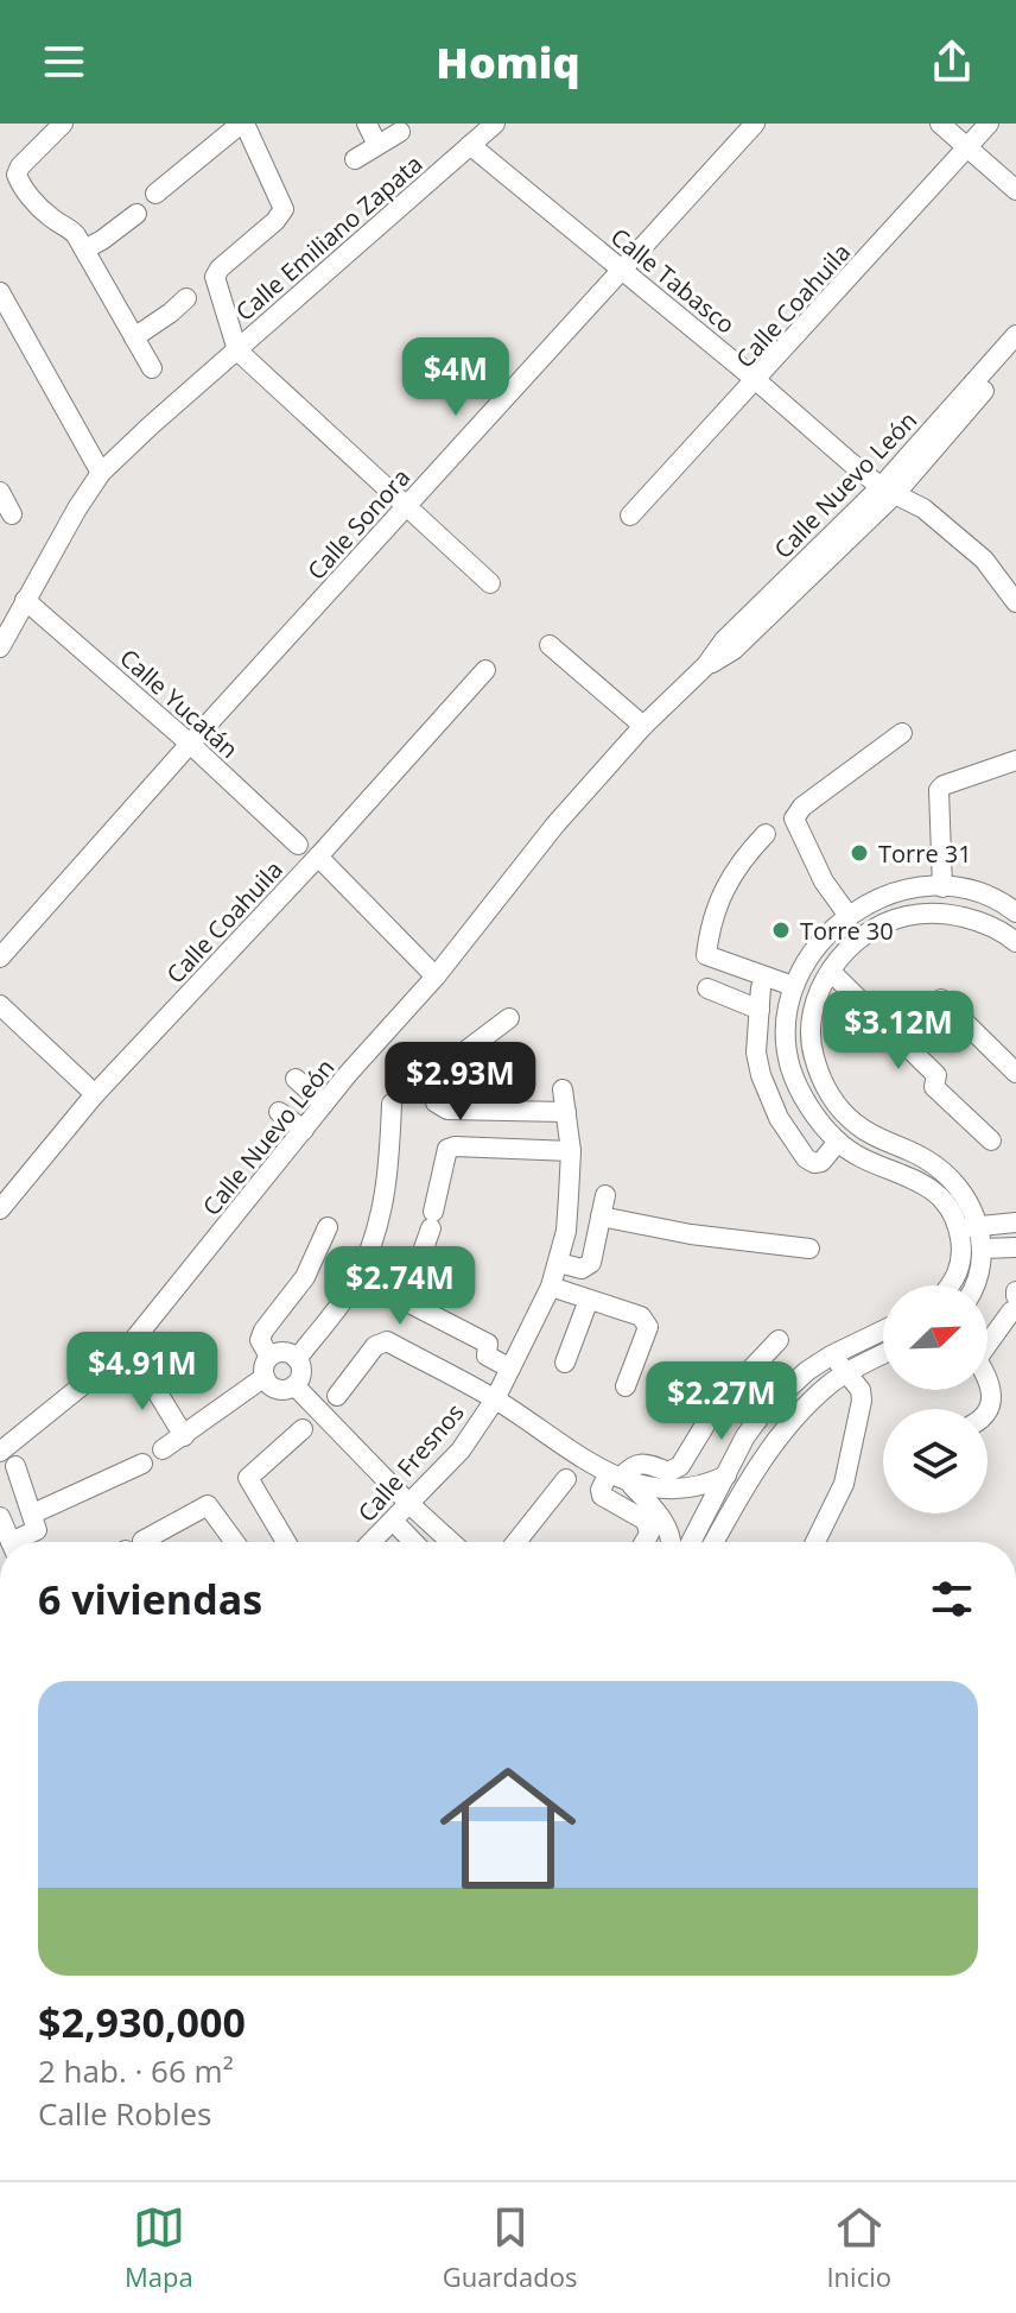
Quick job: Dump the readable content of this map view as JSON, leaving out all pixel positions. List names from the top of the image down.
{
  "streets": {
    "street": [
      "Calle Emiliano Zapata",
      "Calle Tabasco",
      "Calle Coahuila",
      "Calle Nuevo León",
      "Calle Sonora",
      "Calle Yucatán",
      "Calle Fresnos"
    ]
  },
  "crossings": [
    ["Calle Emiliano Zapata", "Calle Tabasco"],
    ["Calle Emiliano Zapata", "Calle Yucatán"],
    ["Calle Tabasco", "Calle Coahuila"],
    ["Calle Tabasco", "Calle Nuevo León"],
    ["Calle Tabasco", "Calle Sonora"],
    ["Calle Sonora", "Calle Yucatán"]
  ],
  "places": ["Torre 31", "Torre 30"],
  "north": "top right",
  "page": {
    "header": "Homiq",
    "price": [
      "$4M",
      "$3.12M",
      "$2.93M",
      "$2.74M",
      "$4.91M",
      "$2.27M"
    ],
    "heading": "6 viviendas",
    "list": [
      {
        "name": "$2,930,000",
        "note": "2 hab. · 66 m² · Calle Robles"
      }
    ],
    "tabs": ["Mapa", "Guardados", "Inicio"]
  }
}
